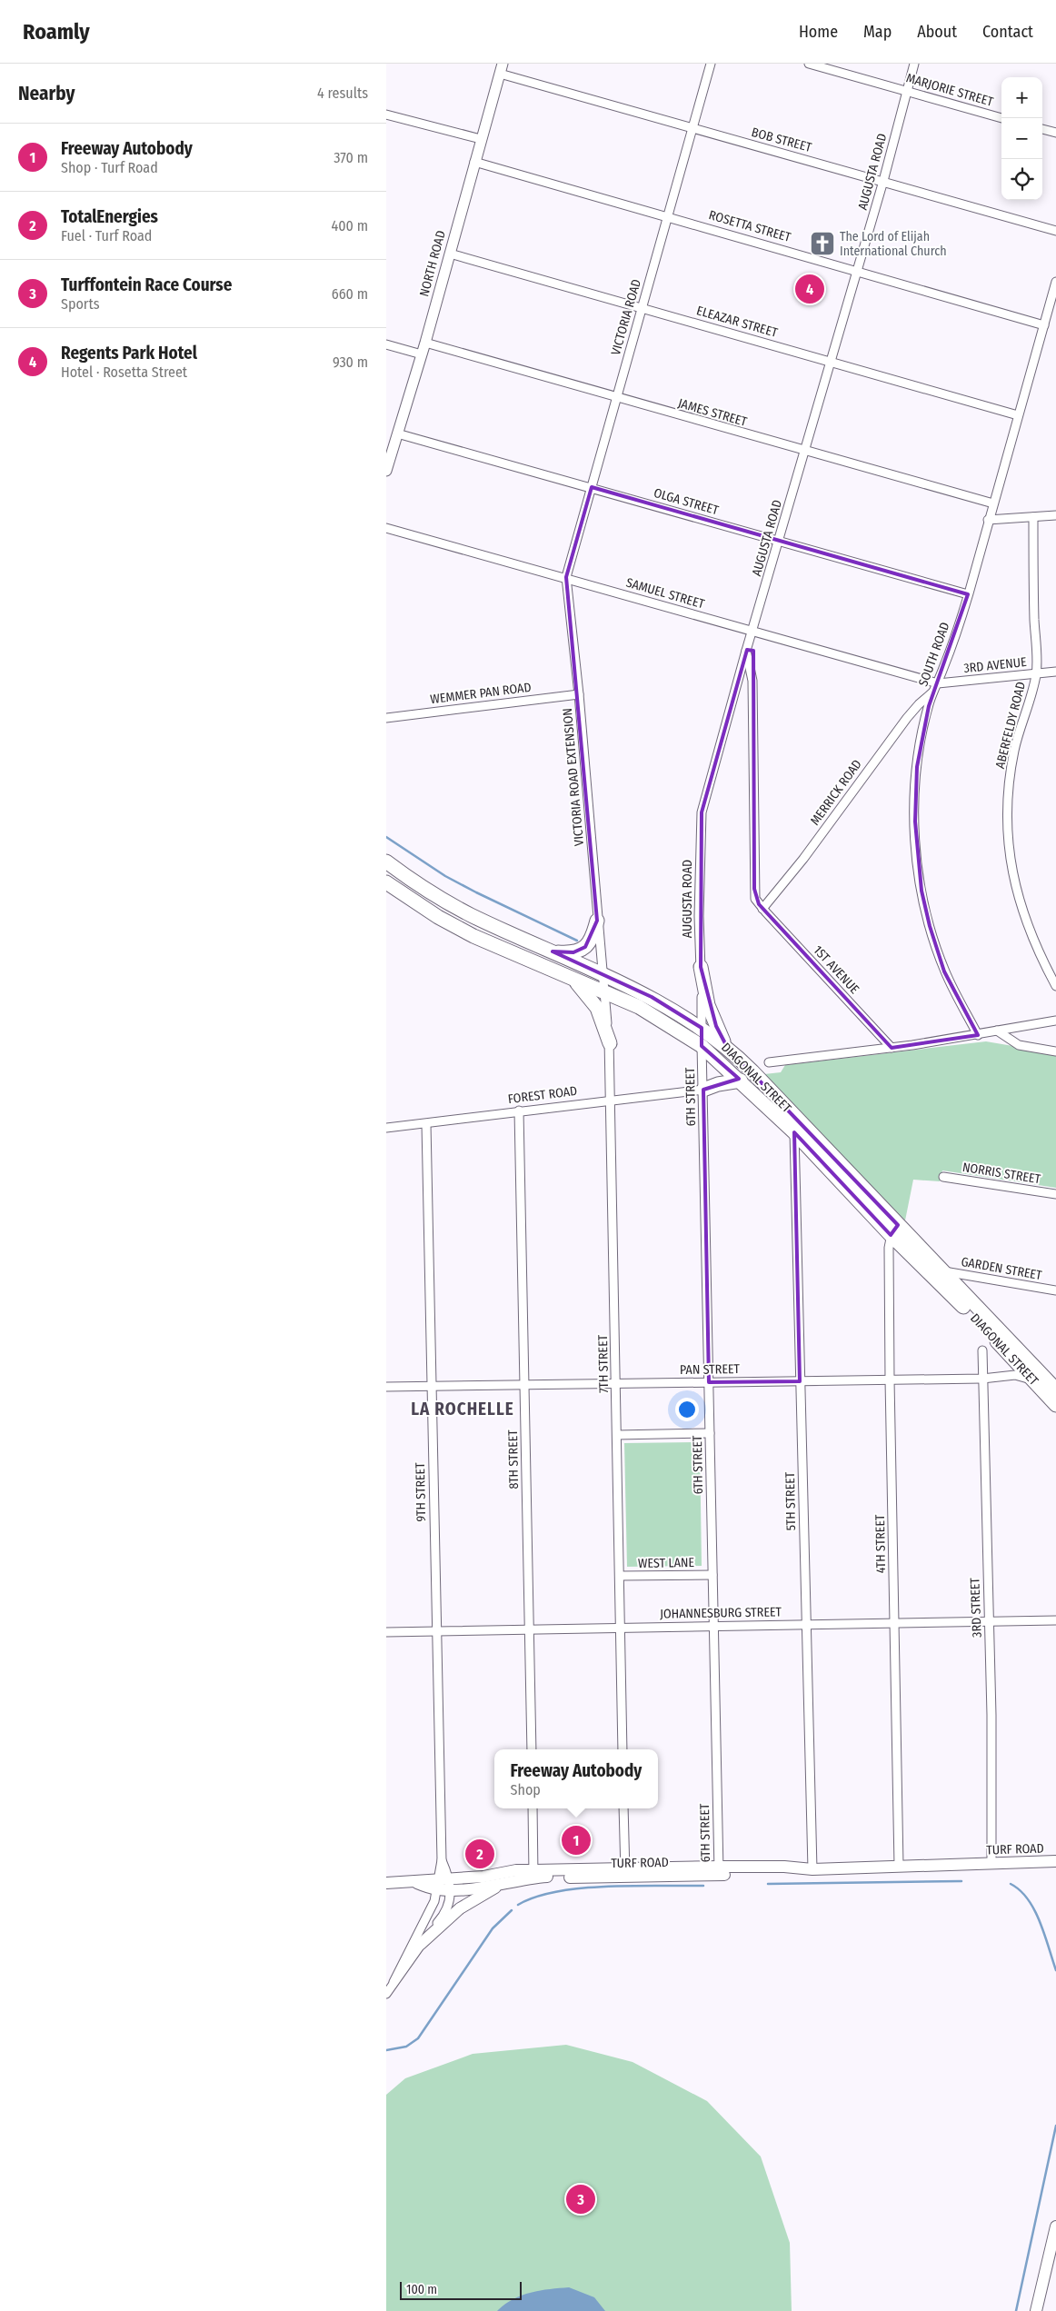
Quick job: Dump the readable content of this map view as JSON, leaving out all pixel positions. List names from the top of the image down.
{
  "streets": {
    "main road": ["DIAGONAL STREET", "TURF ROAD"],
    "street": [
      "MARJORIE STREET",
      "BOB STREET",
      "AUGUSTA ROAD",
      "ROSETTA STREET",
      "NORTH ROAD",
      "VICTORIA ROAD",
      "ELEAZAR STREET",
      "JAMES STREET",
      "OLGA STREET",
      "SAMUEL STREET",
      "SOUTH ROAD",
      "3RD AVENUE",
      "WEMMER PAN ROAD",
      "ABERFELDY ROAD",
      "VICTORIA ROAD EXTENSION",
      "MERRICK ROAD",
      "1ST AVENUE",
      "FOREST ROAD",
      "6TH STREET",
      "NORRIS STREET",
      "GARDEN STREET",
      "7TH STREET",
      "PAN STREET",
      "8TH STREET",
      "9TH STREET",
      "5TH STREET",
      "4TH STREET",
      "WEST LANE",
      "3RD STREET",
      "JOHANNESBURG STREET"
    ]
  },
  "crossings": [
    ["MARJORIE STREET", "AUGUSTA ROAD"],
    ["BOB STREET", "AUGUSTA ROAD"],
    ["BOB STREET", "NORTH ROAD"],
    ["BOB STREET", "VICTORIA ROAD"],
    ["AUGUSTA ROAD", "ROSETTA STREET"],
    ["AUGUSTA ROAD", "ELEAZAR STREET"],
    ["AUGUSTA ROAD", "JAMES STREET"],
    ["AUGUSTA ROAD", "OLGA STREET"],
    ["AUGUSTA ROAD", "SAMUEL STREET"],
    ["AUGUSTA ROAD", "DIAGONAL STREET"],
    ["AUGUSTA ROAD", "6TH STREET"],
    ["ROSETTA STREET", "NORTH ROAD"],
    ["ROSETTA STREET", "VICTORIA ROAD"],
    ["ROSETTA STREET", "SOUTH ROAD"],
    ["NORTH ROAD", "ELEAZAR STREET"],
    ["NORTH ROAD", "JAMES STREET"],
    ["NORTH ROAD", "OLGA STREET"],
    ["VICTORIA ROAD", "ELEAZAR STREET"],
    ["VICTORIA ROAD", "JAMES STREET"],
    ["VICTORIA ROAD", "OLGA STREET"],
    ["VICTORIA ROAD", "SAMUEL STREET"],
    ["VICTORIA ROAD", "VICTORIA ROAD EXTENSION"],
    ["ELEAZAR STREET", "SOUTH ROAD"],
    ["JAMES STREET", "SOUTH ROAD"],
    ["OLGA STREET", "SOUTH ROAD"],
    ["SAMUEL STREET", "SOUTH ROAD"],
    ["SAMUEL STREET", "3RD AVENUE"],
    ["SAMUEL STREET", "VICTORIA ROAD EXTENSION"],
    ["SOUTH ROAD", "3RD AVENUE"],
    ["SOUTH ROAD", "MERRICK ROAD"],
    ["3RD AVENUE", "ABERFELDY ROAD"],
    ["WEMMER PAN ROAD", "VICTORIA ROAD EXTENSION"],
    ["VICTORIA ROAD EXTENSION", "DIAGONAL STREET"],
    ["VICTORIA ROAD EXTENSION", "7TH STREET"],
    ["MERRICK ROAD", "1ST AVENUE"],
    ["DIAGONAL STREET", "6TH STREET"],
    ["DIAGONAL STREET", "GARDEN STREET"],
    ["DIAGONAL STREET", "7TH STREET"],
    ["DIAGONAL STREET", "PAN STREET"],
    ["DIAGONAL STREET", "5TH STREET"],
    ["DIAGONAL STREET", "4TH STREET"],
    ["FOREST ROAD", "6TH STREET"],
    ["FOREST ROAD", "7TH STREET"],
    ["FOREST ROAD", "8TH STREET"],
    ["FOREST ROAD", "9TH STREET"],
    ["6TH STREET", "PAN STREET"],
    ["6TH STREET", "WEST LANE"],
    ["6TH STREET", "JOHANNESBURG STREET"],
    ["6TH STREET", "TURF ROAD"],
    ["7TH STREET", "PAN STREET"],
    ["7TH STREET", "WEST LANE"],
    ["7TH STREET", "JOHANNESBURG STREET"],
    ["PAN STREET", "8TH STREET"],
    ["PAN STREET", "9TH STREET"],
    ["PAN STREET", "5TH STREET"],
    ["PAN STREET", "4TH STREET"],
    ["PAN STREET", "3RD STREET"],
    ["8TH STREET", "JOHANNESBURG STREET"],
    ["9TH STREET", "JOHANNESBURG STREET"],
    ["9TH STREET", "TURF ROAD"],
    ["5TH STREET", "JOHANNESBURG STREET"],
    ["5TH STREET", "TURF ROAD"],
    ["4TH STREET", "JOHANNESBURG STREET"],
    ["4TH STREET", "TURF ROAD"],
    ["3RD STREET", "JOHANNESBURG STREET"],
    ["3RD STREET", "TURF ROAD"]
  ],
  "districts": ["LA ROCHELLE"],
  "places": {
    "church": ["The Lord of Elijah International Church"]
  },
  "scale_bar": "100 m",
  "page": {
    "header": "Roamly",
    "nav": [
      "Home",
      "Map",
      "About",
      "Contact"
    ],
    "heading": ["Nearby", "4 results"],
    "map_buttons": ["+", "−"],
    "list": [
      {
        "mark": "1",
        "name": "Freeway Autobody",
        "note": "Shop · Turf Road",
        "value": "370 m"
      },
      {
        "mark": "2",
        "name": "TotalEnergies",
        "note": "Fuel · Turf Road",
        "value": "400 m"
      },
      {
        "mark": "3",
        "name": "Turffontein Race Course",
        "note": "Sports",
        "value": "660 m"
      },
      {
        "mark": "4",
        "name": "Regents Park Hotel",
        "note": "Hotel · Rosetta Street",
        "value": "930 m"
      }
    ],
    "pins": [
      "4",
      "1",
      "2",
      "3"
    ],
    "popup": ["Freeway Autobody", "Shop"],
    "scale": "100 m"
  }
}
